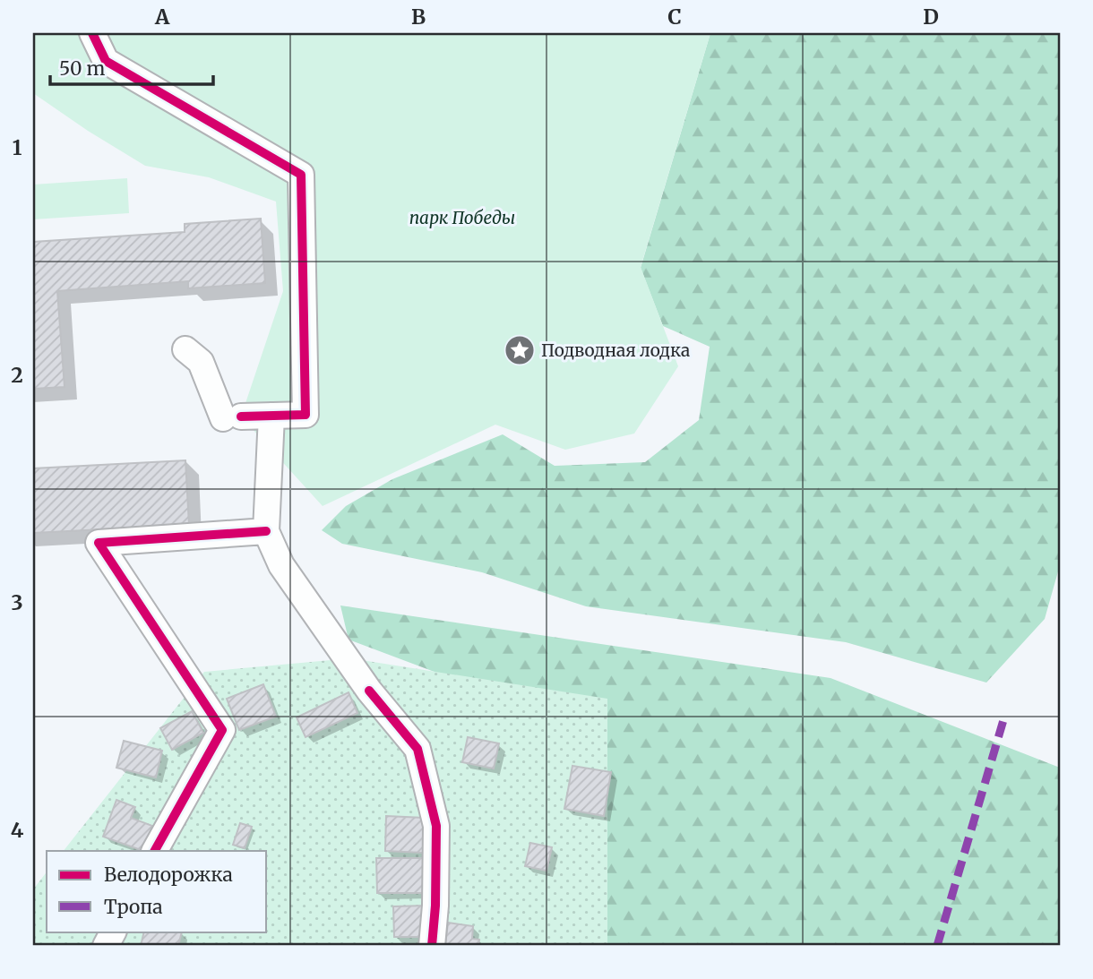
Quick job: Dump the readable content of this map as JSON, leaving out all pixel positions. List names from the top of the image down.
{
  "parks": ["парк Победы"],
  "places": {
    "place": ["Подводная лодка"]
  },
  "legend": ["Велодорожка", "Тропа"],
  "scale_bar": "50 m",
  "grid": {
    "columns": [
      "A",
      "B",
      "C",
      "D"
    ],
    "rows": [
      "1",
      "2",
      "3",
      "4"
    ]
  }
}
